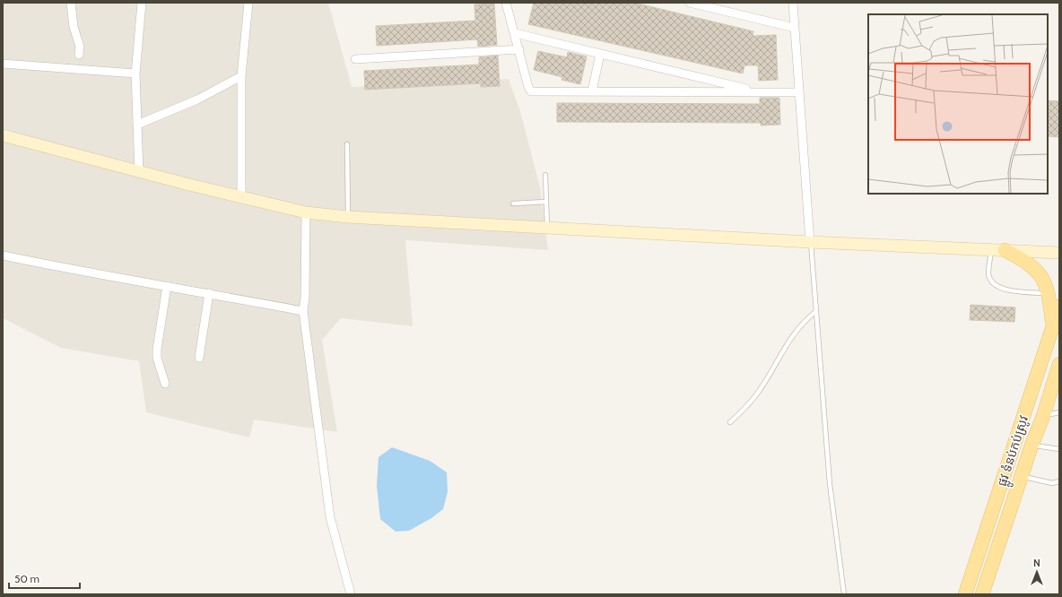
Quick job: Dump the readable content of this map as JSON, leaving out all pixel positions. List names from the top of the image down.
{
  "streets": {
    "main road": ["ផ្លូវ ទំនប់កប់ស្រូវ"]
  },
  "scale_bar": "50 m",
  "north": "top"
}
